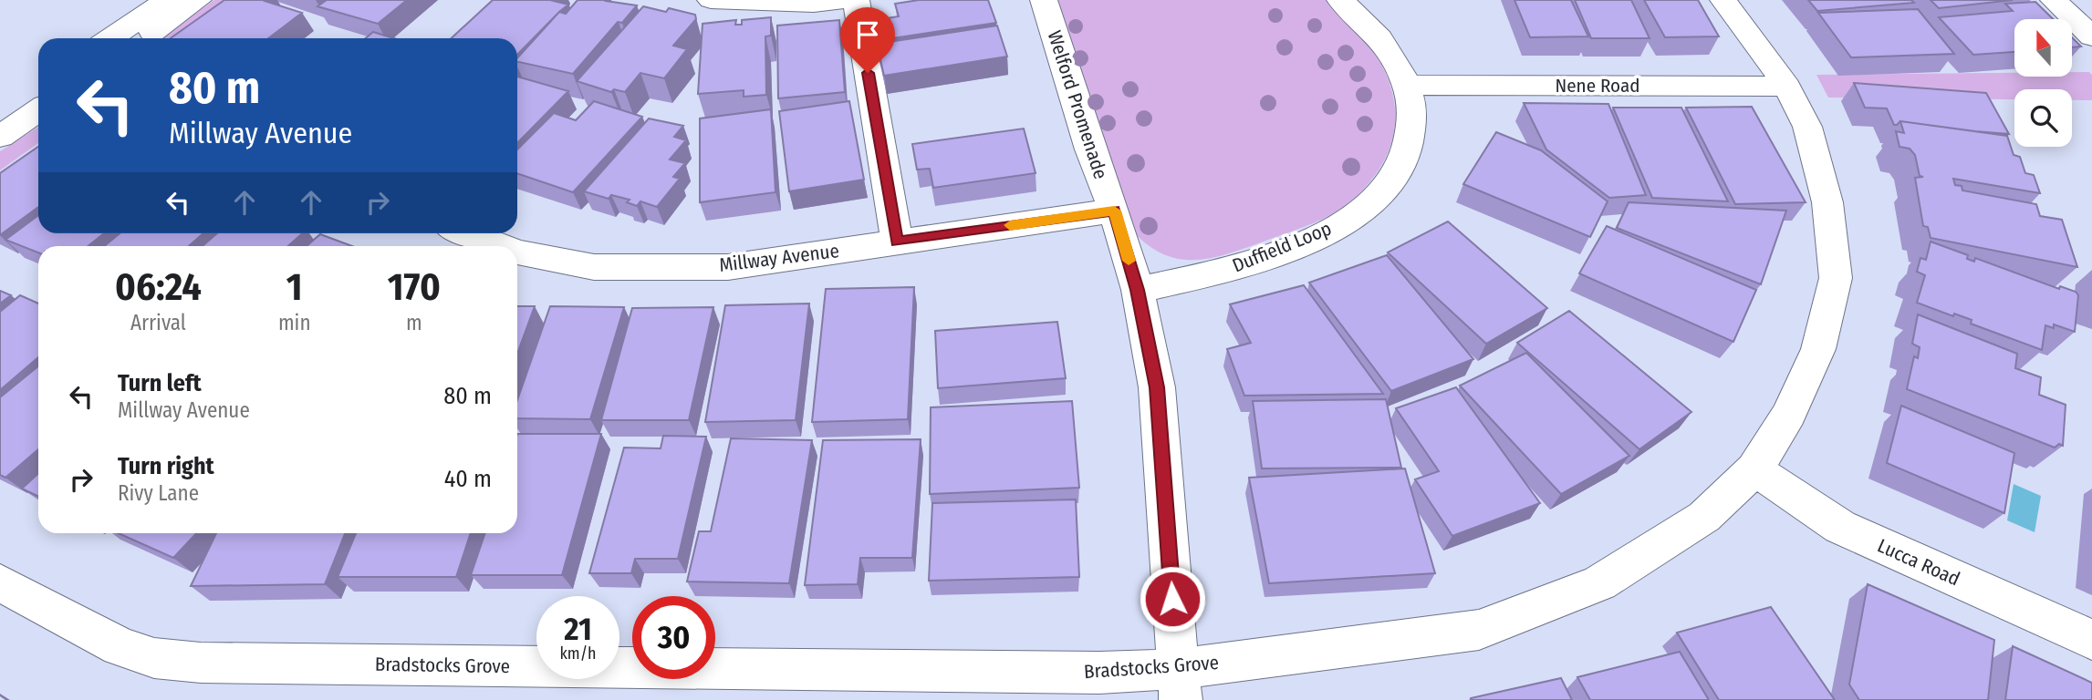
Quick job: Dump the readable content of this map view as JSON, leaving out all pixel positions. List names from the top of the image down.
{
  "streets": {
    "street": [
      "Nene Road",
      "Welford Promenade",
      "Duffield Loop",
      "Millway Avenue",
      "Lucca Road",
      "Bradstocks Grove"
    ]
  },
  "crossings": [
    ["Nene Road", "Duffield Loop"],
    ["Nene Road", "Bradstocks Grove"],
    ["Welford Promenade", "Duffield Loop"],
    ["Welford Promenade", "Millway Avenue"],
    ["Welford Promenade", "Bradstocks Grove"],
    ["Lucca Road", "Bradstocks Grove"]
  ],
  "north": "top",
  "page": {
    "turn": ["80 m", "Millway Avenue"],
    "eta": [
      "06:24",
      "Arrival",
      "1",
      "min",
      "170",
      "m"
    ],
    "list": [
      {
        "name": "Turn left",
        "note": "Millway Avenue",
        "value": "80 m"
      },
      {
        "name": "Turn right",
        "note": "Rivy Lane",
        "value": "40 m"
      }
    ],
    "speed": "21 km/h",
    "limit": "30"
  }
}
